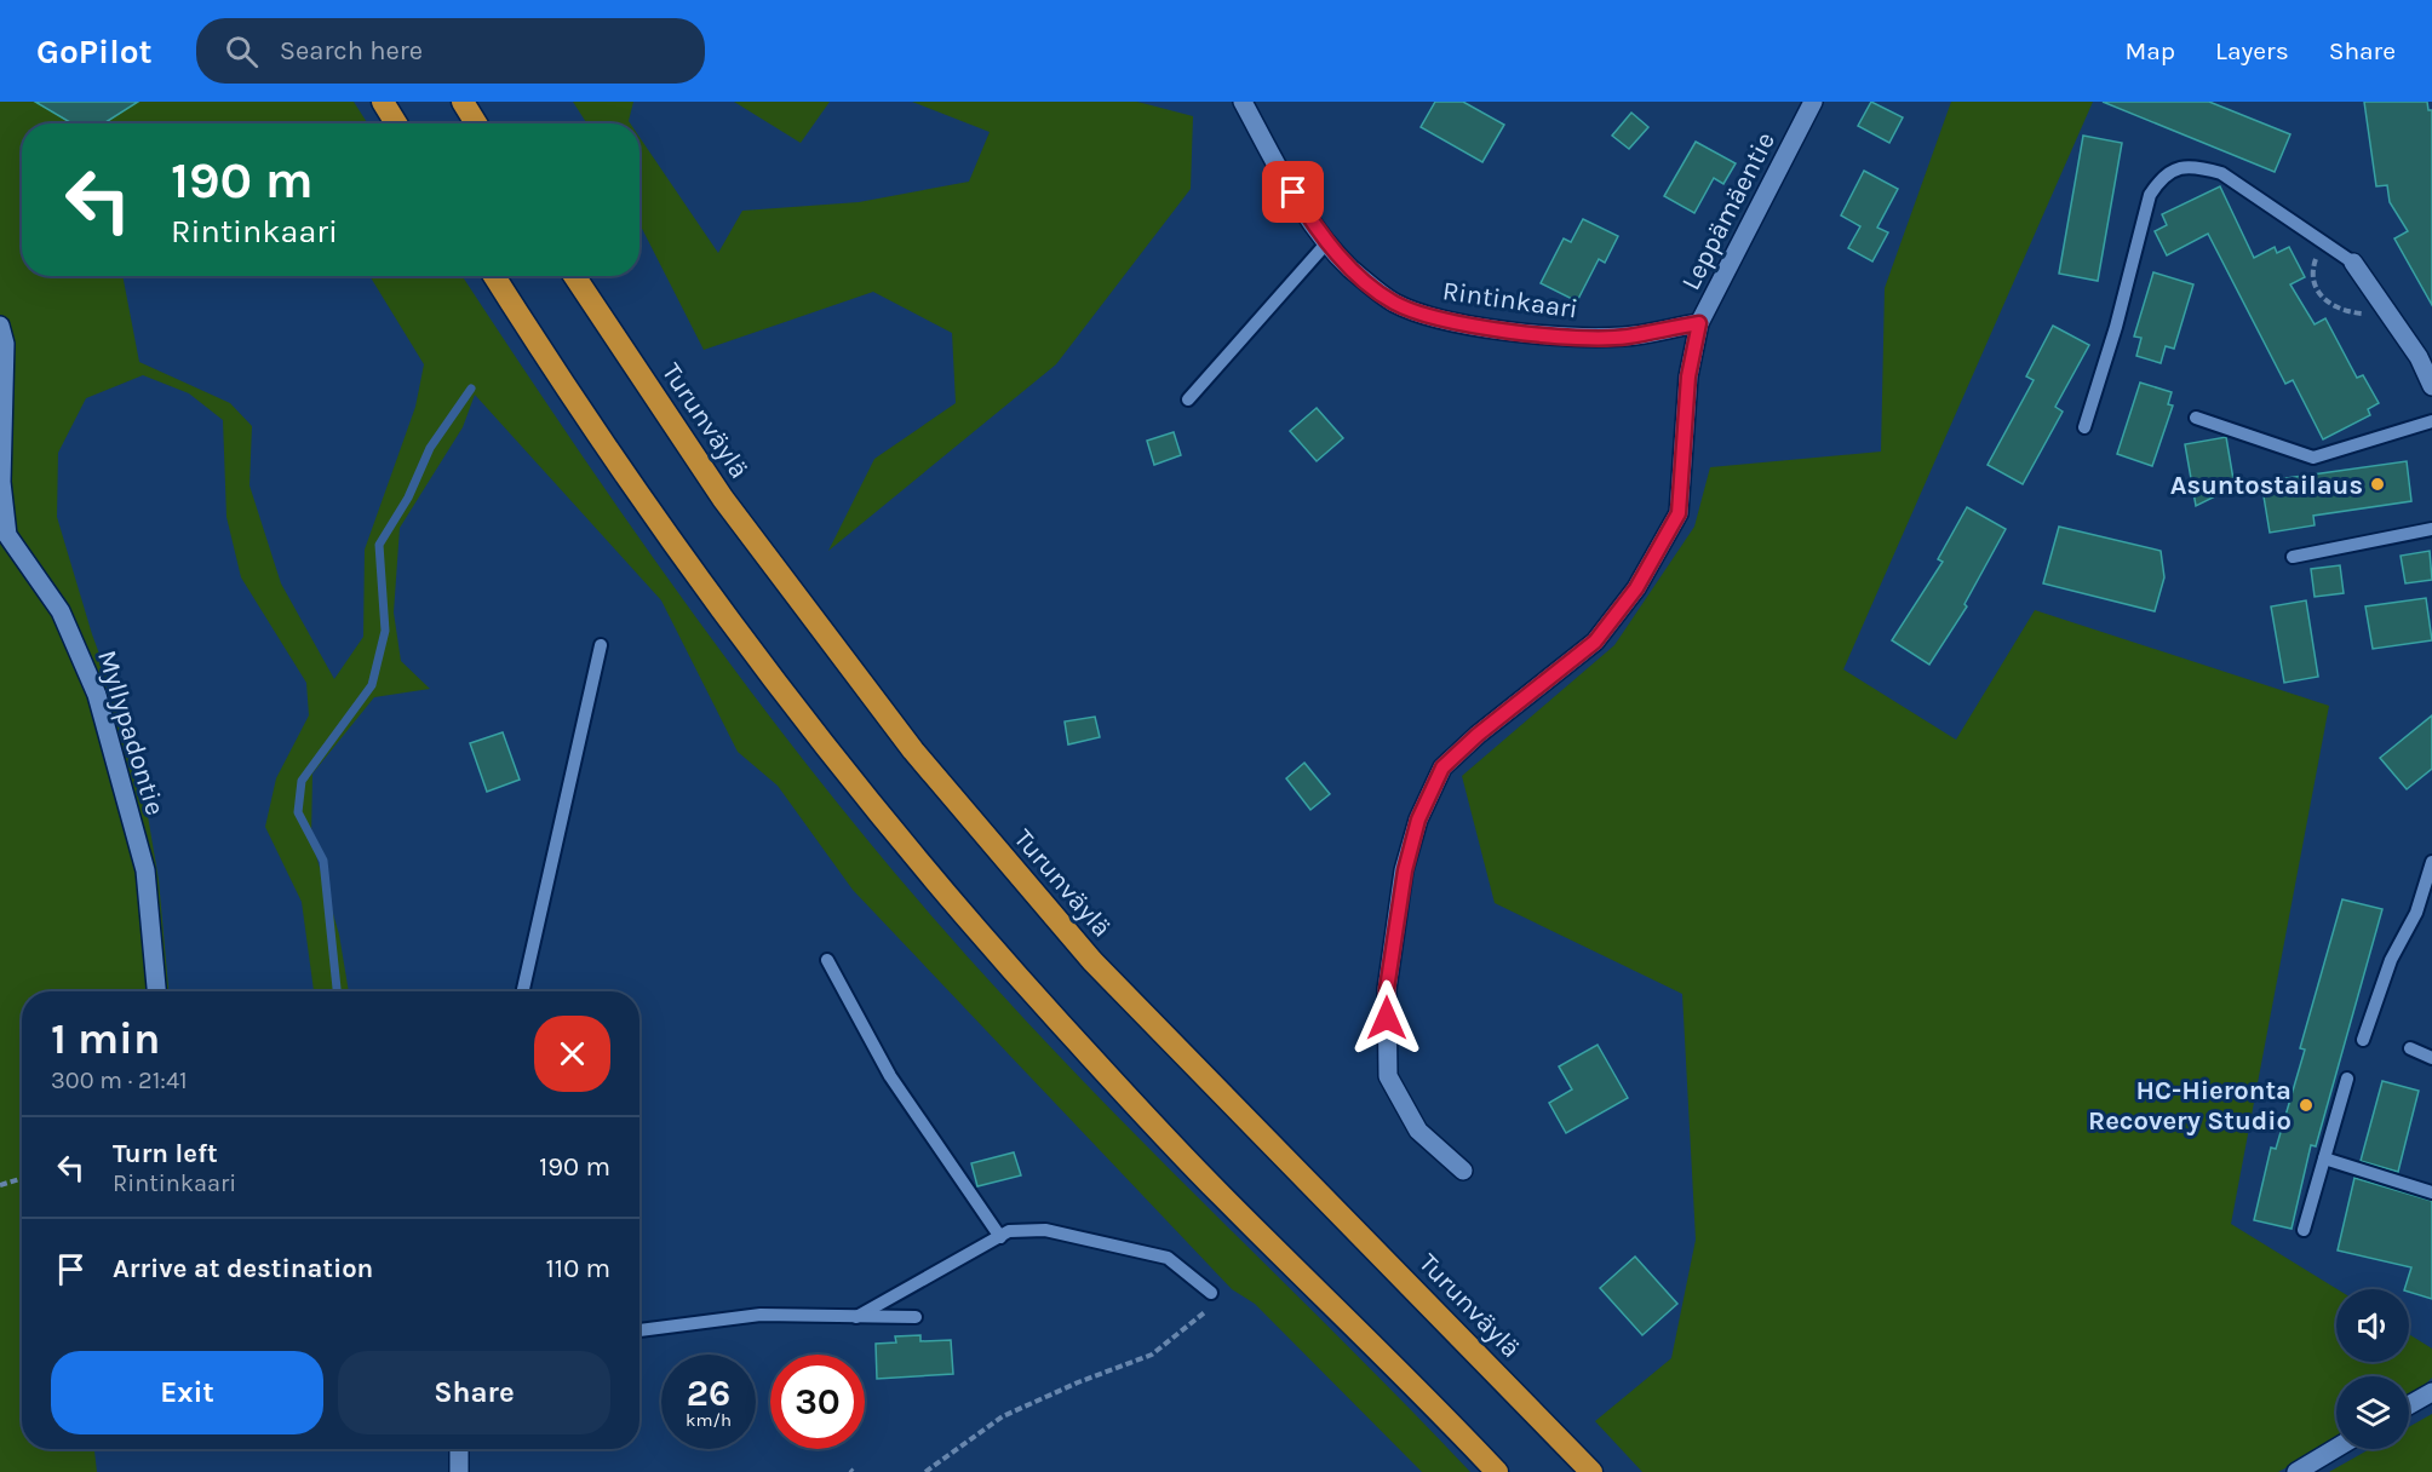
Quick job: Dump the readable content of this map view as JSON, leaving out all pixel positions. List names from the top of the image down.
{
  "streets": {
    "highway": ["Turunväylä"],
    "street": ["Leppämäentie", "Rintinkaari", "Myllypadontie"]
  },
  "crossings": [
    ["Leppämäentie", "Rintinkaari"]
  ],
  "places": ["Asuntostailaus", "HC-Hieronta Recovery Studio"],
  "page": {
    "header": "GoPilot",
    "search": "Search here",
    "nav": ["Map", "Layers", "Share"],
    "turn": ["190 m", "Rintinkaari"],
    "heading": ["1 min", "300 m · 21:41"],
    "list": [
      {
        "name": "Turn left",
        "note": "Rintinkaari",
        "value": "190 m"
      },
      {
        "name": "Arrive at destination",
        "value": "110 m"
      }
    ],
    "buttons": ["Exit", "Share"],
    "speed": "26 km/h",
    "limit": "30"
  }
}
